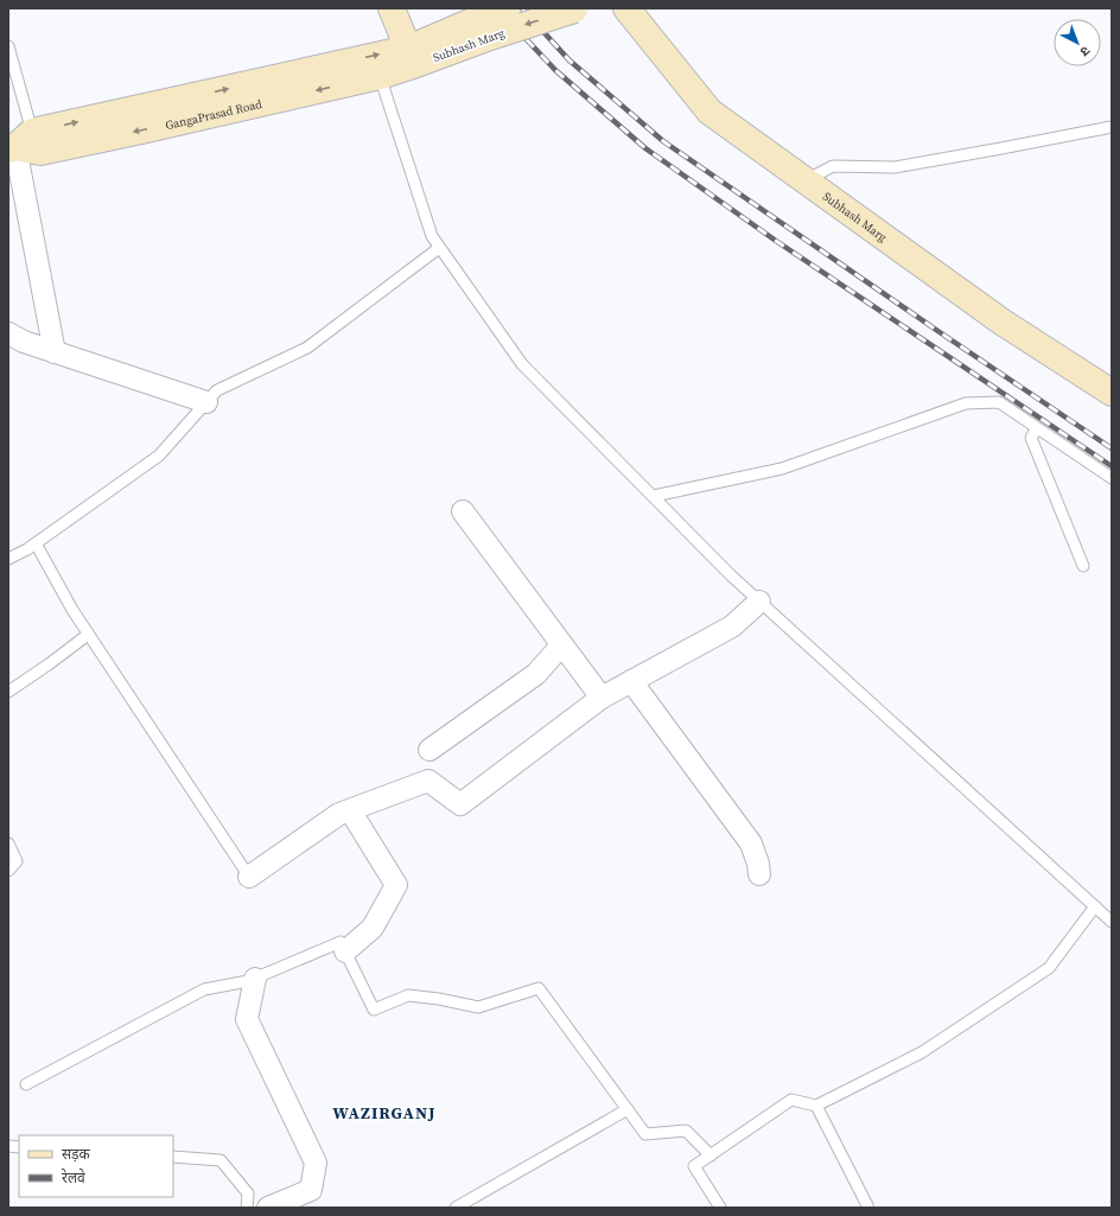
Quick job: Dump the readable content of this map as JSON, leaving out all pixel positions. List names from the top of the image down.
{
  "streets": {
    "street": ["Subhash Marg", "GangaPrasad Road"]
  },
  "crossings": [
    ["Subhash Marg", "GangaPrasad Road"]
  ],
  "districts": ["WAZIRGANJ"],
  "legend": ["सड़क", "रेलवे"],
  "north": "bottom right"
}
